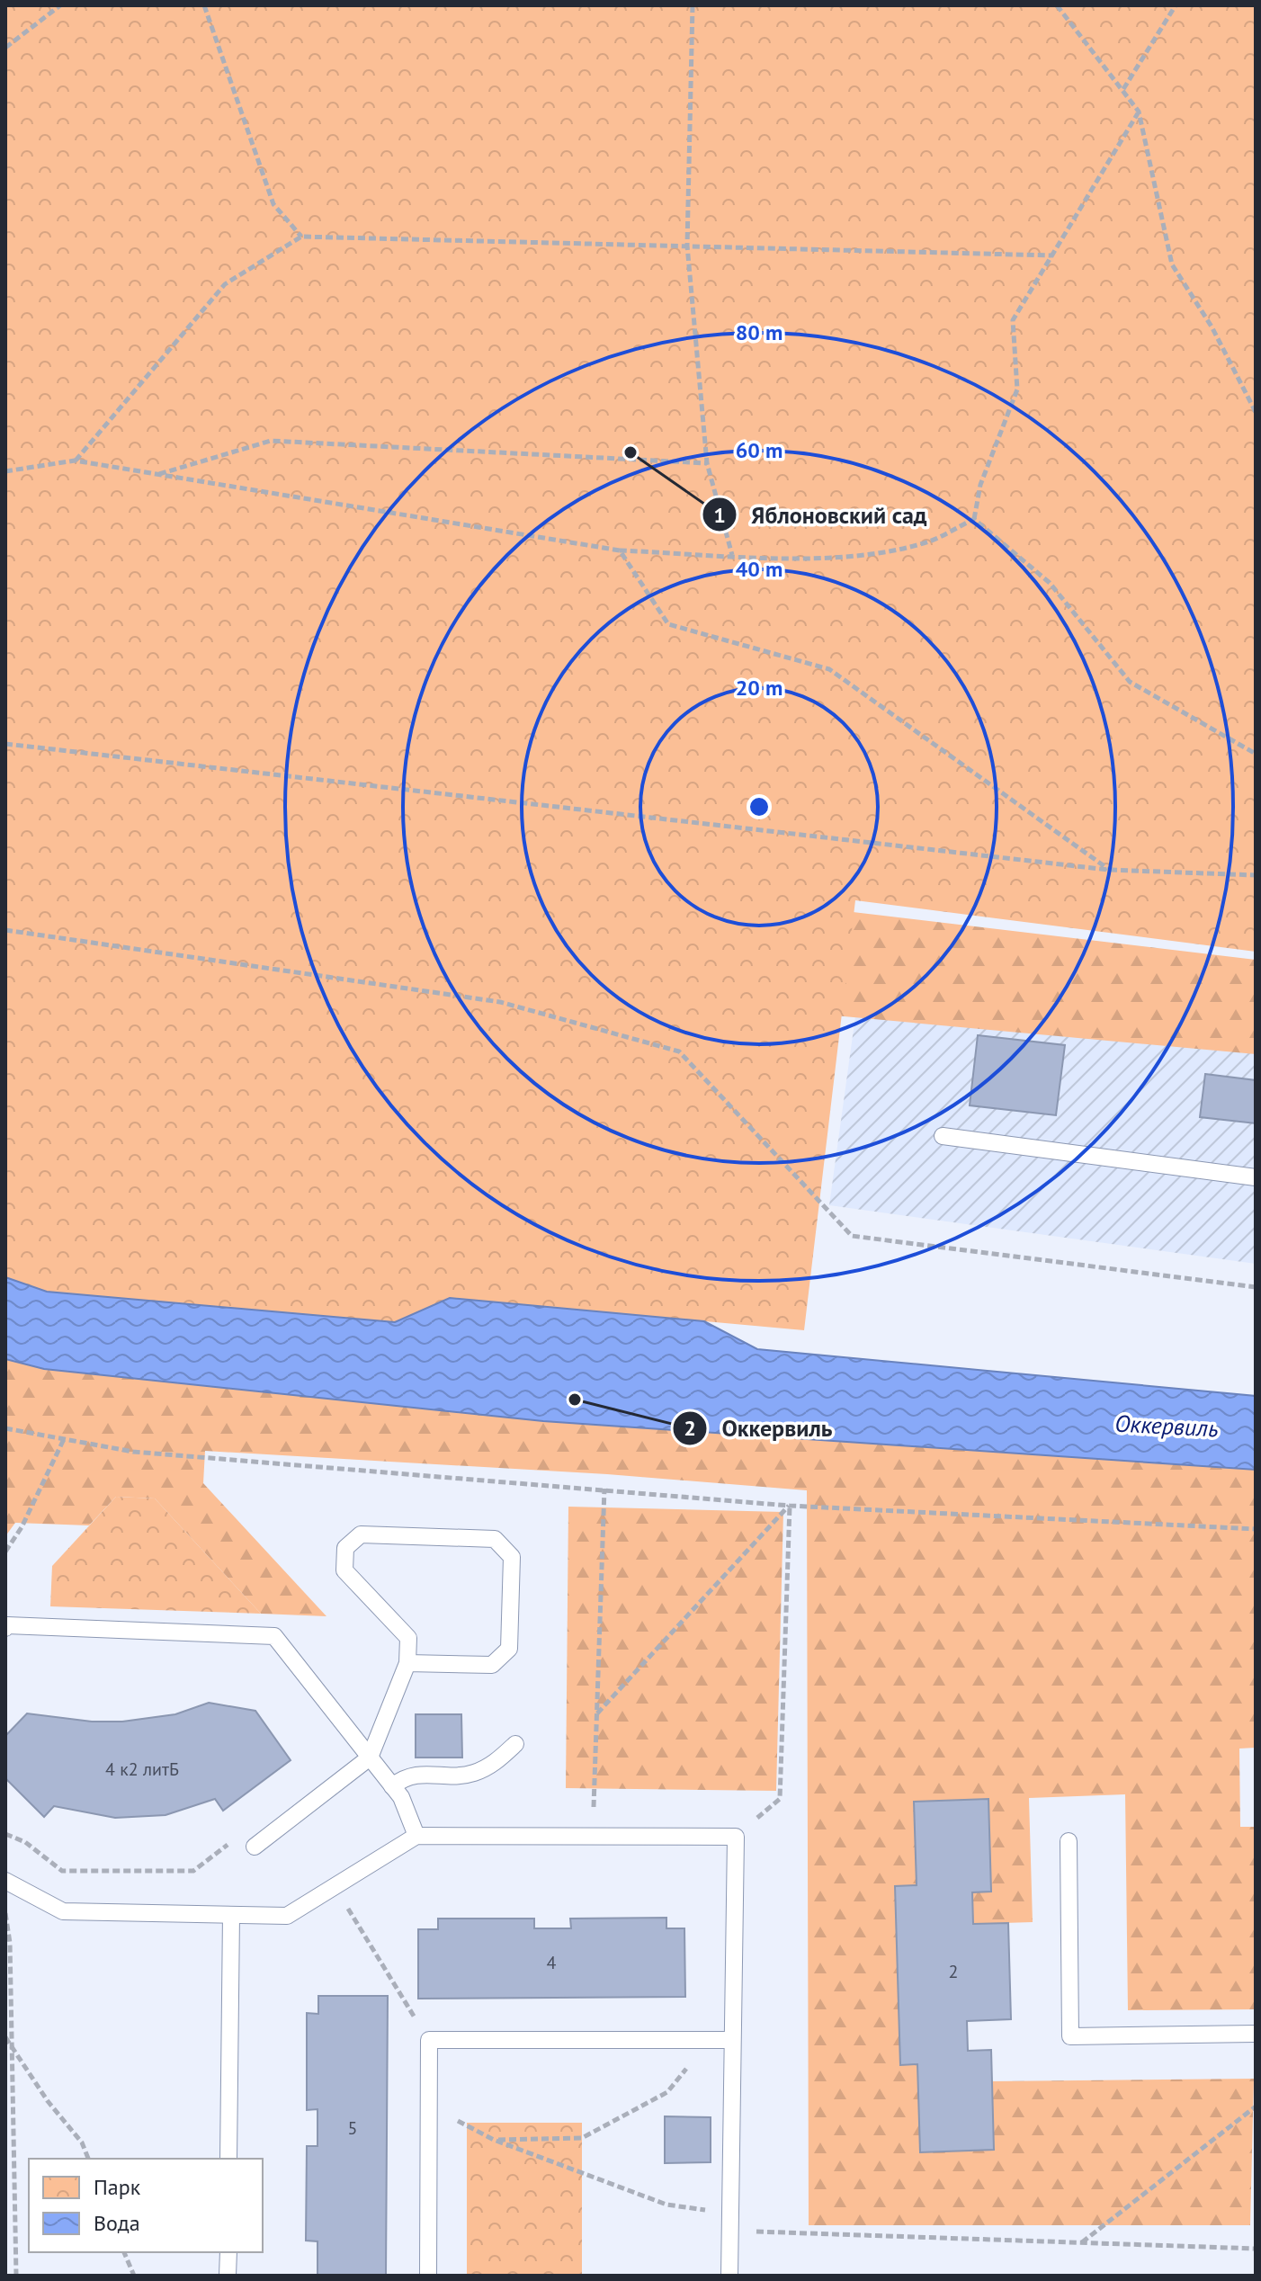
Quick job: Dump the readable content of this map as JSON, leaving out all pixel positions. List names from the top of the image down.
{
  "water": ["Оккервиль"],
  "places": ["Яблоновский сад", "Оккервиль"],
  "house_numbers": [
    "4 к2 литБ",
    "4",
    "2",
    "5"
  ],
  "legend": ["Парк", "Вода"],
  "rings": [
    "80 m",
    "60 m",
    "40 m",
    "20 m"
  ]
}
